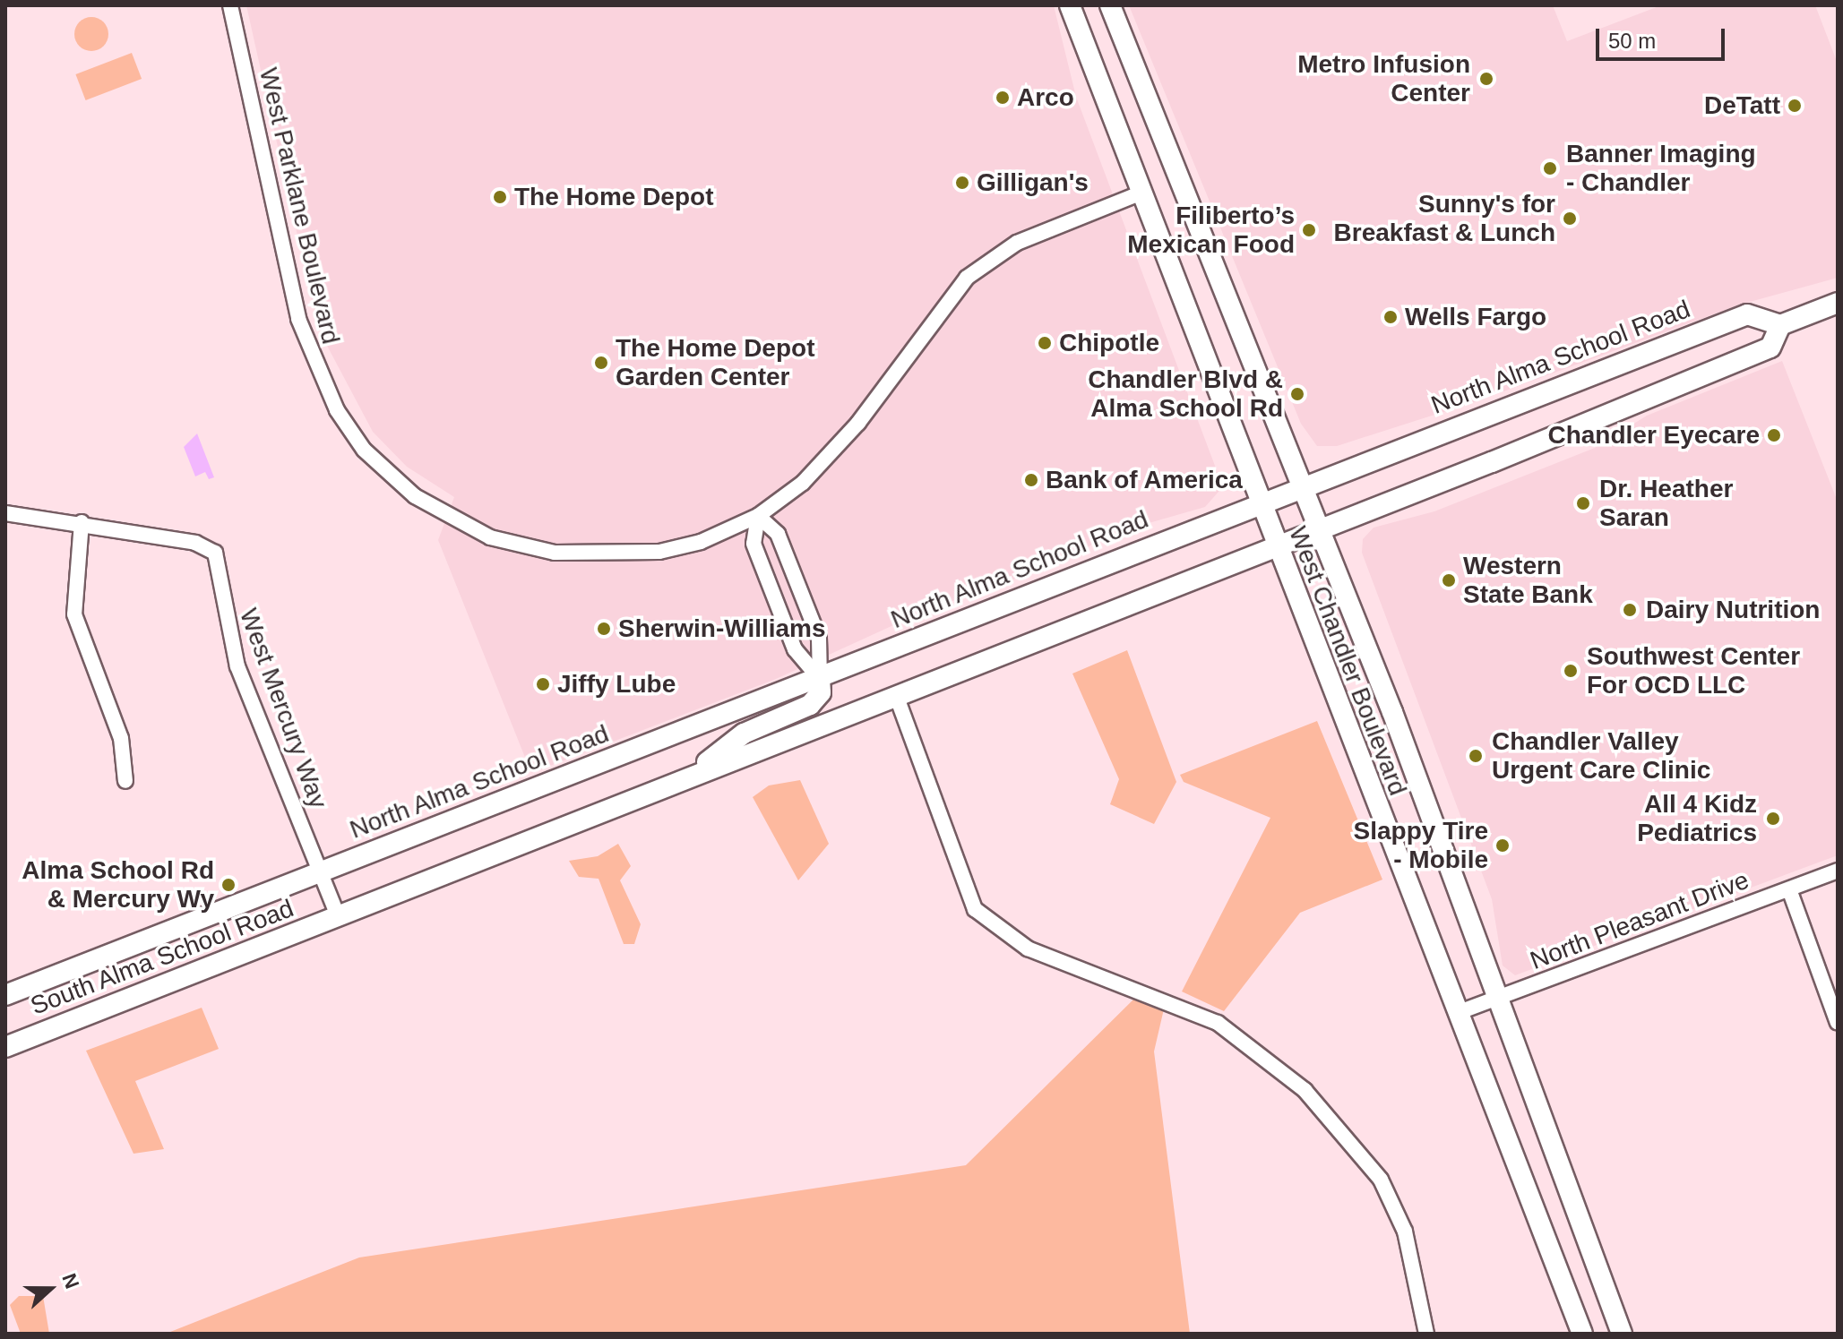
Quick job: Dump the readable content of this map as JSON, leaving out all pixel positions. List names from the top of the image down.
{
  "streets": {
    "main road": ["North Alma School Road", "West Chandler Boulevard", "South Alma School Road"],
    "street": ["West Parklane Boulevard", "West Mercury Way", "North Pleasant Drive"]
  },
  "crossings": [
    ["West Parklane Boulevard", "West Chandler Boulevard"],
    ["North Alma School Road", "West Chandler Boulevard"],
    ["North Alma School Road", "West Mercury Way"],
    ["North Alma School Road", "South Alma School Road"],
    ["West Chandler Boulevard", "North Pleasant Drive"],
    ["West Mercury Way", "South Alma School Road"]
  ],
  "places": [
    "Metro Infusion Center",
    "Arco",
    "DeTatt",
    "Banner Imaging - Chandler",
    "Gilligan's",
    "The Home Depot",
    "Sunny's for Breakfast & Lunch",
    "Filiberto’s Mexican Food",
    "Wells Fargo",
    "Chipotle",
    "The Home Depot Garden Center",
    "Chandler Blvd & Alma School Rd",
    "Chandler Eyecare",
    "Bank of America",
    "Dr. Heather Saran",
    "Western State Bank",
    "Dairy Nutrition",
    "Sherwin-Williams",
    "Southwest Center For OCD LLC",
    "Jiffy Lube",
    "Chandler Valley Urgent Care Clinic",
    "All 4 Kidz Pediatrics",
    "Slappy Tire - Mobile",
    "Alma School Rd & Mercury Wy"
  ],
  "scale_bar": "50 m",
  "north": "right"
}
